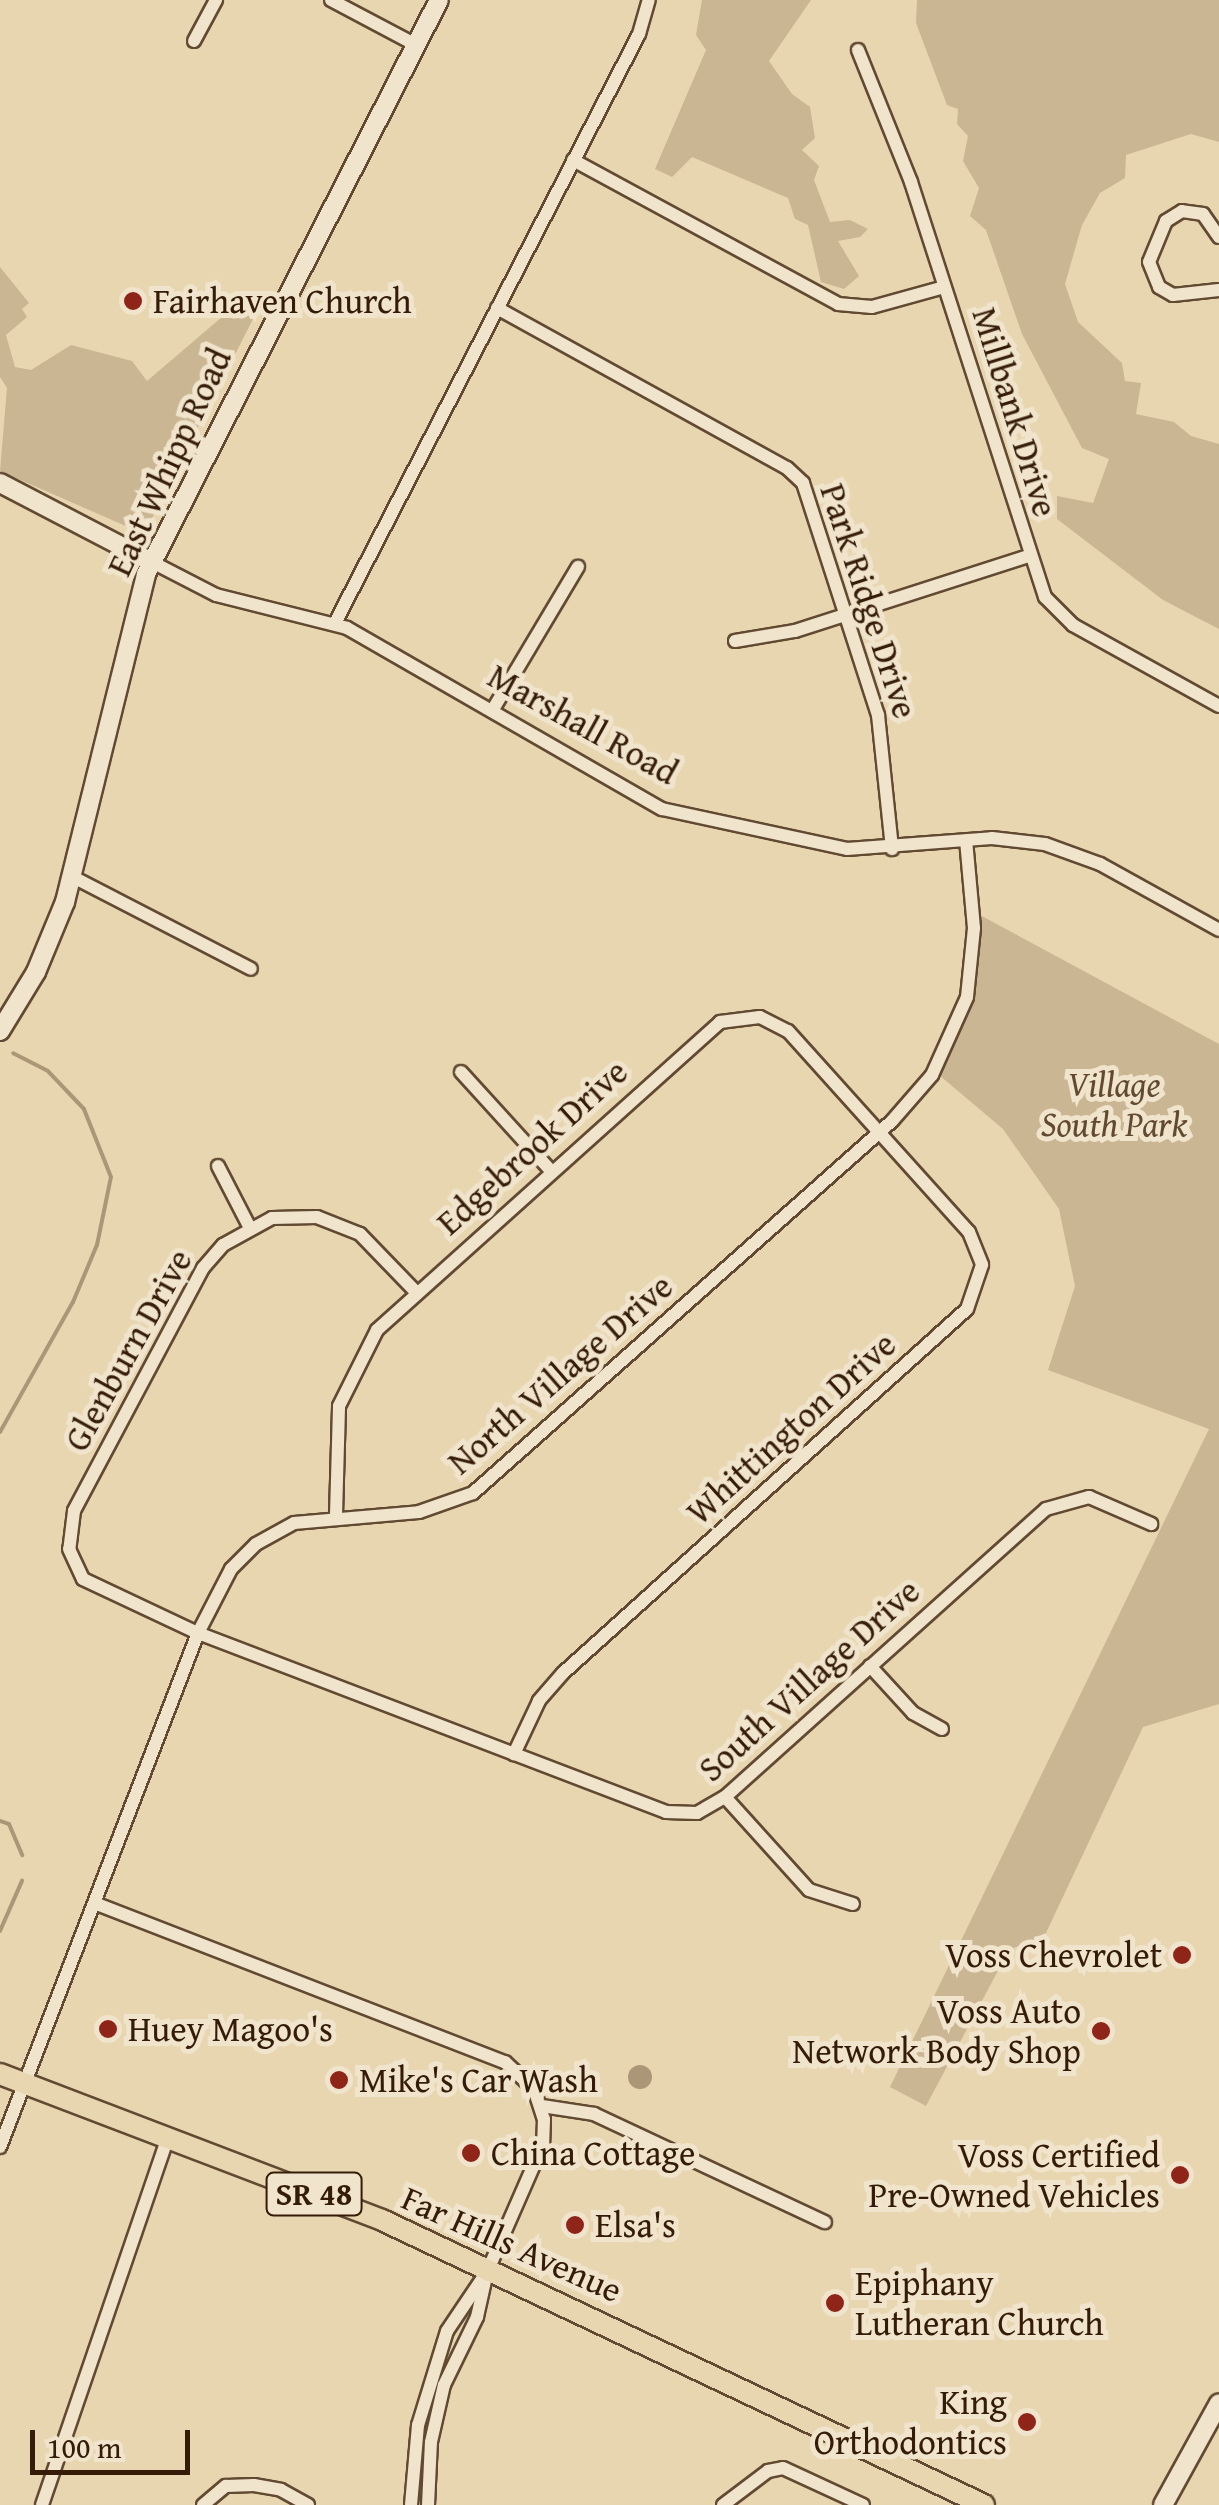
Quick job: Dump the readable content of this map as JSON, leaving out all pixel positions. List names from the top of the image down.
{
  "streets": {
    "main road": [
      "East Whipp Road",
      "Marshall Road",
      "SR 48",
      "Far Hills Avenue"
    ],
    "street": [
      "Millbank Drive",
      "Park Ridge Drive",
      "Edgebrook Drive",
      "Glenburn Drive",
      "North Village Drive",
      "Whittington Drive",
      "South Village Drive"
    ]
  },
  "crossings": [
    ["East Whipp Road", "Marshall Road"],
    ["Park Ridge Drive", "Marshall Road"],
    ["Marshall Road", "North Village Drive"],
    ["Edgebrook Drive", "North Village Drive"],
    ["Edgebrook Drive", "Whittington Drive"],
    ["Glenburn Drive", "North Village Drive"],
    ["Glenburn Drive", "South Village Drive"],
    ["North Village Drive", "Whittington Drive"],
    ["North Village Drive", "South Village Drive"],
    ["North Village Drive", "Far Hills Avenue"],
    ["Whittington Drive", "South Village Drive"]
  ],
  "parks": ["Village South Park"],
  "places": [
    "Fairhaven Church",
    "Voss Chevrolet",
    "Huey Magoo's",
    "Voss Auto Network Body Shop",
    "Mike's Car Wash",
    "China Cottage",
    "Voss Certified Pre-Owned Vehicles",
    "Elsa's",
    "Epiphany Lutheran Church",
    "King Orthodontics"
  ],
  "scale_bar": "100 m"
}
